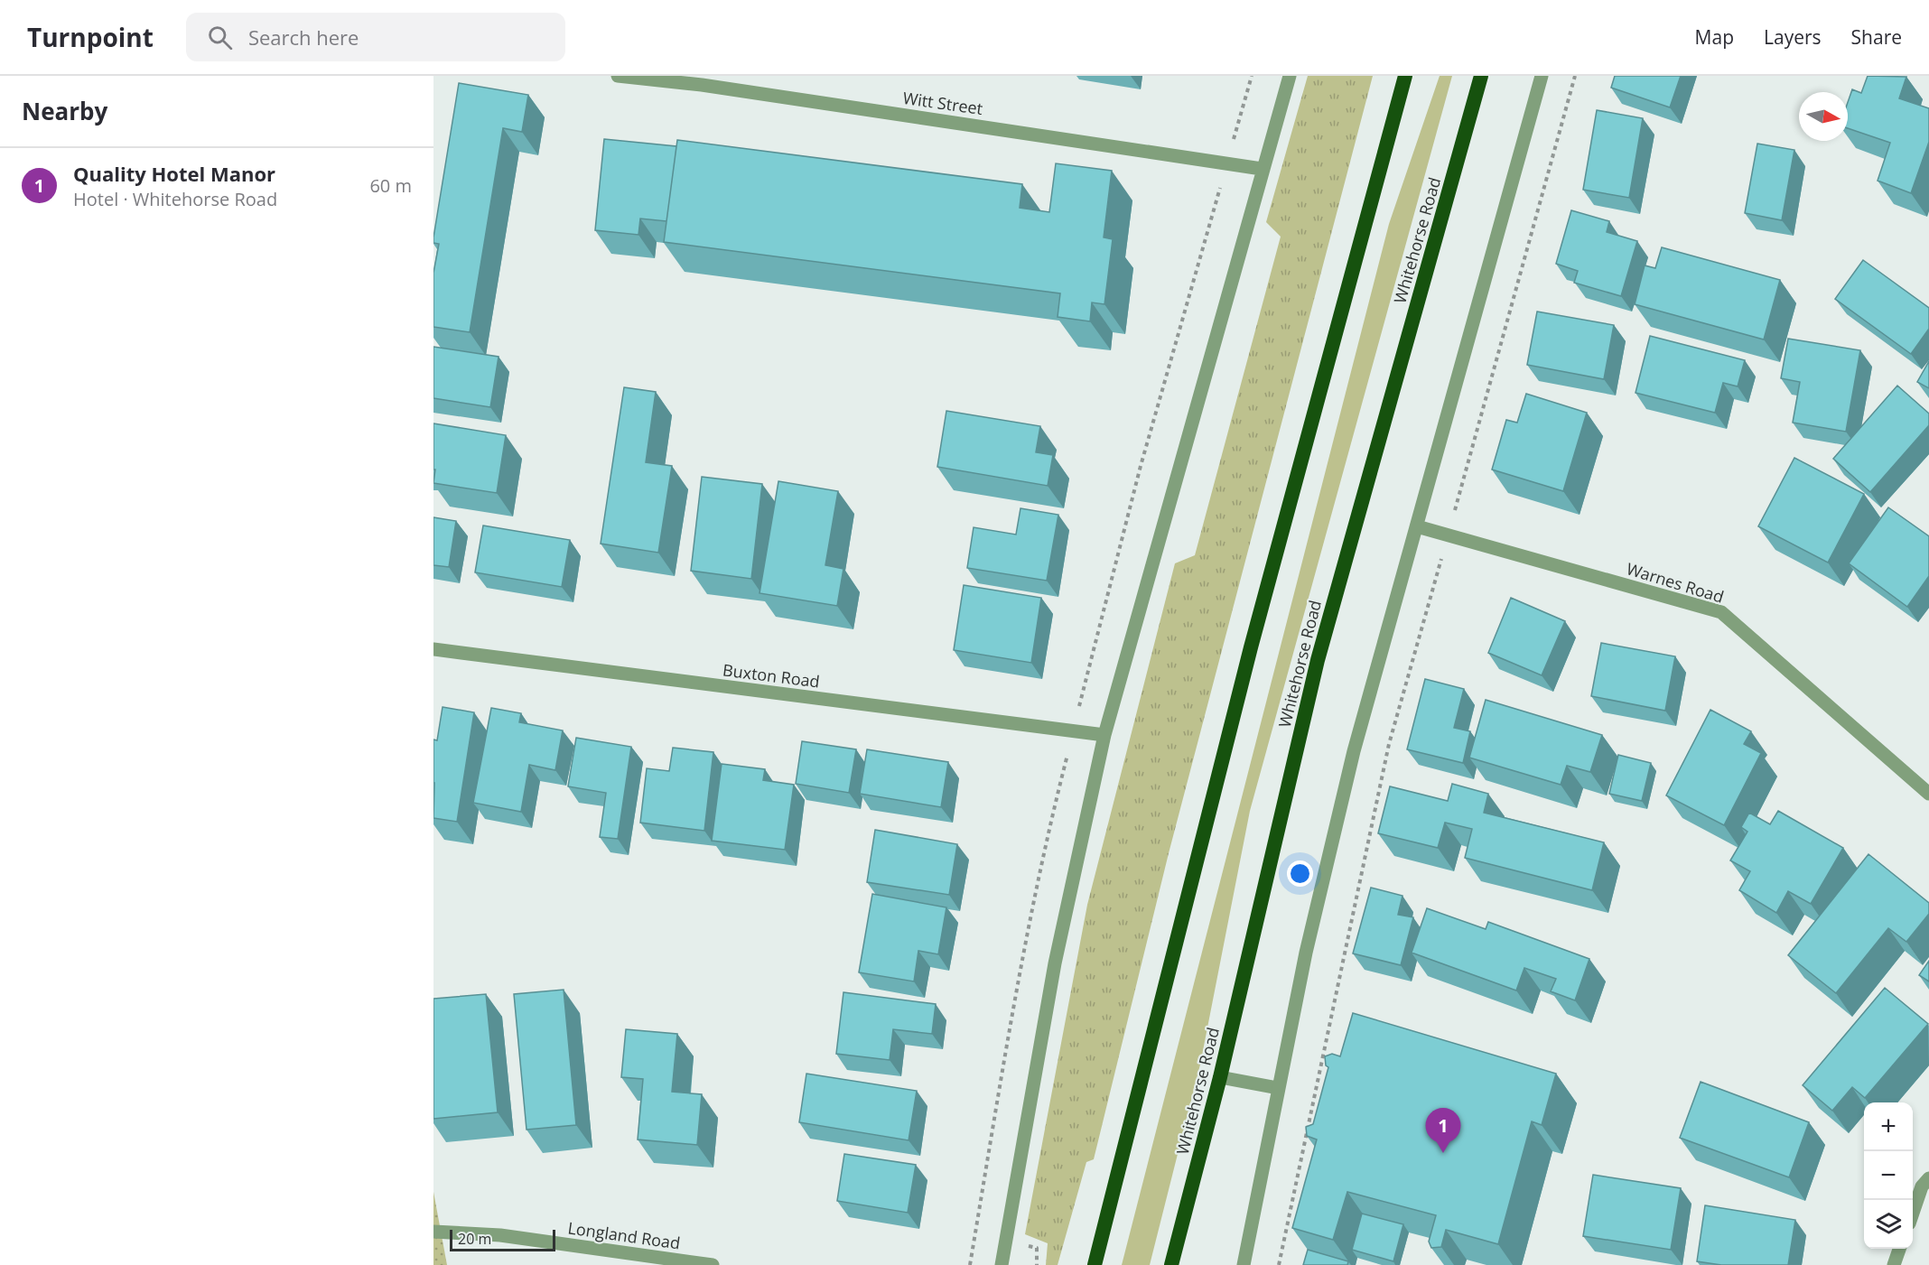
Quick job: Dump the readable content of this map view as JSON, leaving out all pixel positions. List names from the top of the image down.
{
  "streets": {
    "highway": ["Whitehorse Road"],
    "street": [
      "Witt Street",
      "Warnes Road",
      "Buxton Road",
      "Longland Road"
    ]
  },
  "scale_bar": "20 m",
  "north": "right",
  "page": {
    "header": "Turnpoint",
    "search": "Search here",
    "nav": ["Map", "Layers", "Share"],
    "heading": "Nearby",
    "list": [
      {
        "mark": "1",
        "name": "Quality Hotel Manor",
        "note": "Hotel · Whitehorse Road",
        "value": "60 m"
      }
    ],
    "map_buttons": ["+", "−"],
    "pins": "1",
    "scale": "20 m"
  }
}
